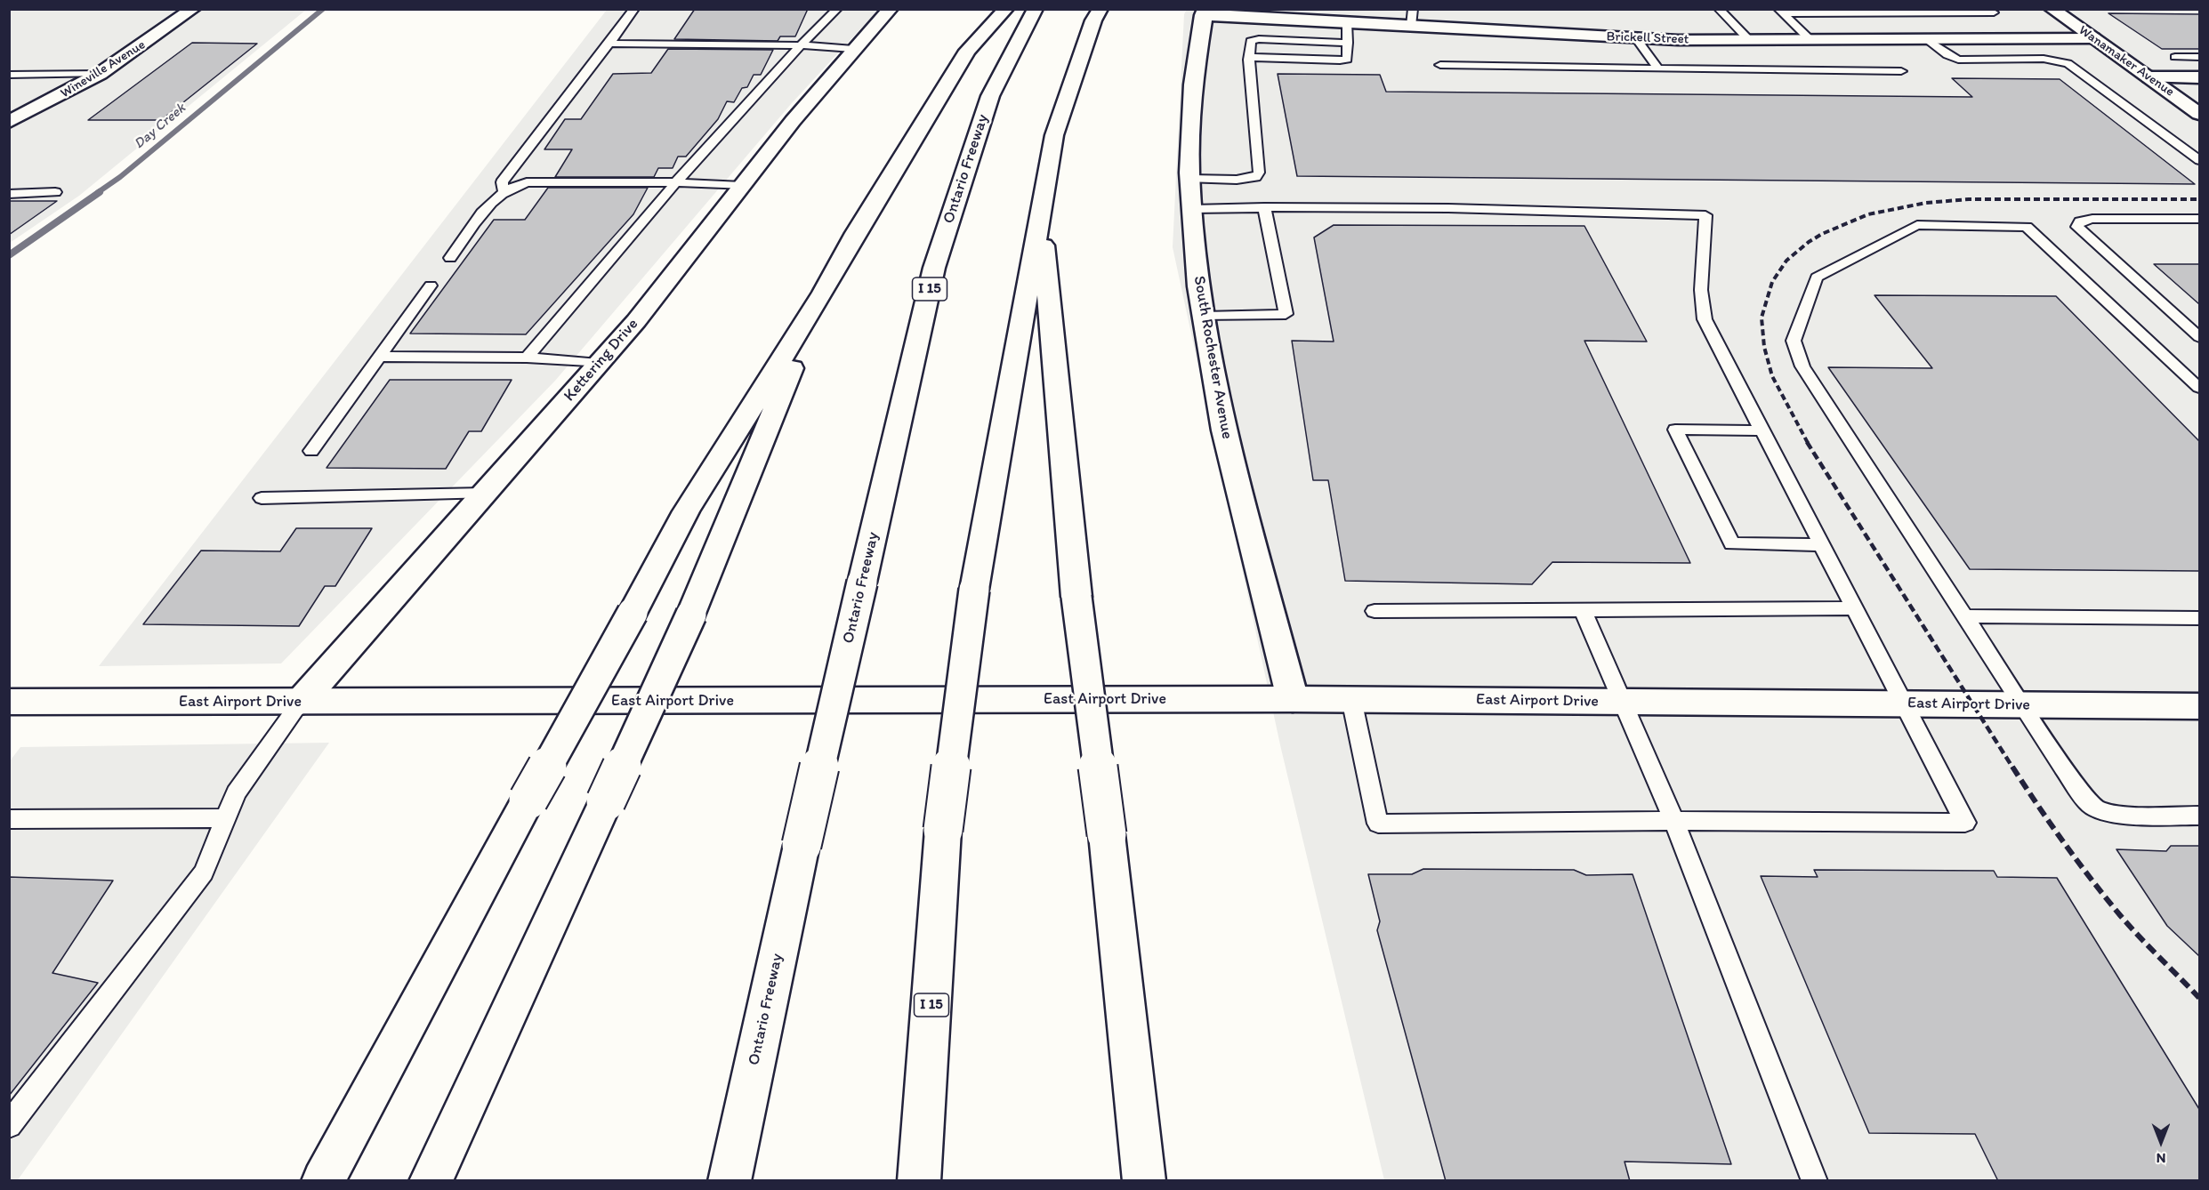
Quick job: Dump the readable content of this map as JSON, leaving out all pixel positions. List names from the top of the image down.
{
  "streets": {
    "main road": [
      "Brickell Street",
      "Wanamaker Avenue",
      "Wineville Avenue",
      "Ontario Freeway",
      "I 15",
      "South Rochester Avenue",
      "Kettering Drive",
      "East Airport Drive"
    ]
  },
  "crossings": [
    ["Brickell Street", "Wanamaker Avenue"],
    ["Brickell Street", "South Rochester Avenue"],
    ["South Rochester Avenue", "East Airport Drive"],
    ["Kettering Drive", "East Airport Drive"]
  ],
  "water": ["Day Creek"],
  "north": "bottom"
}
